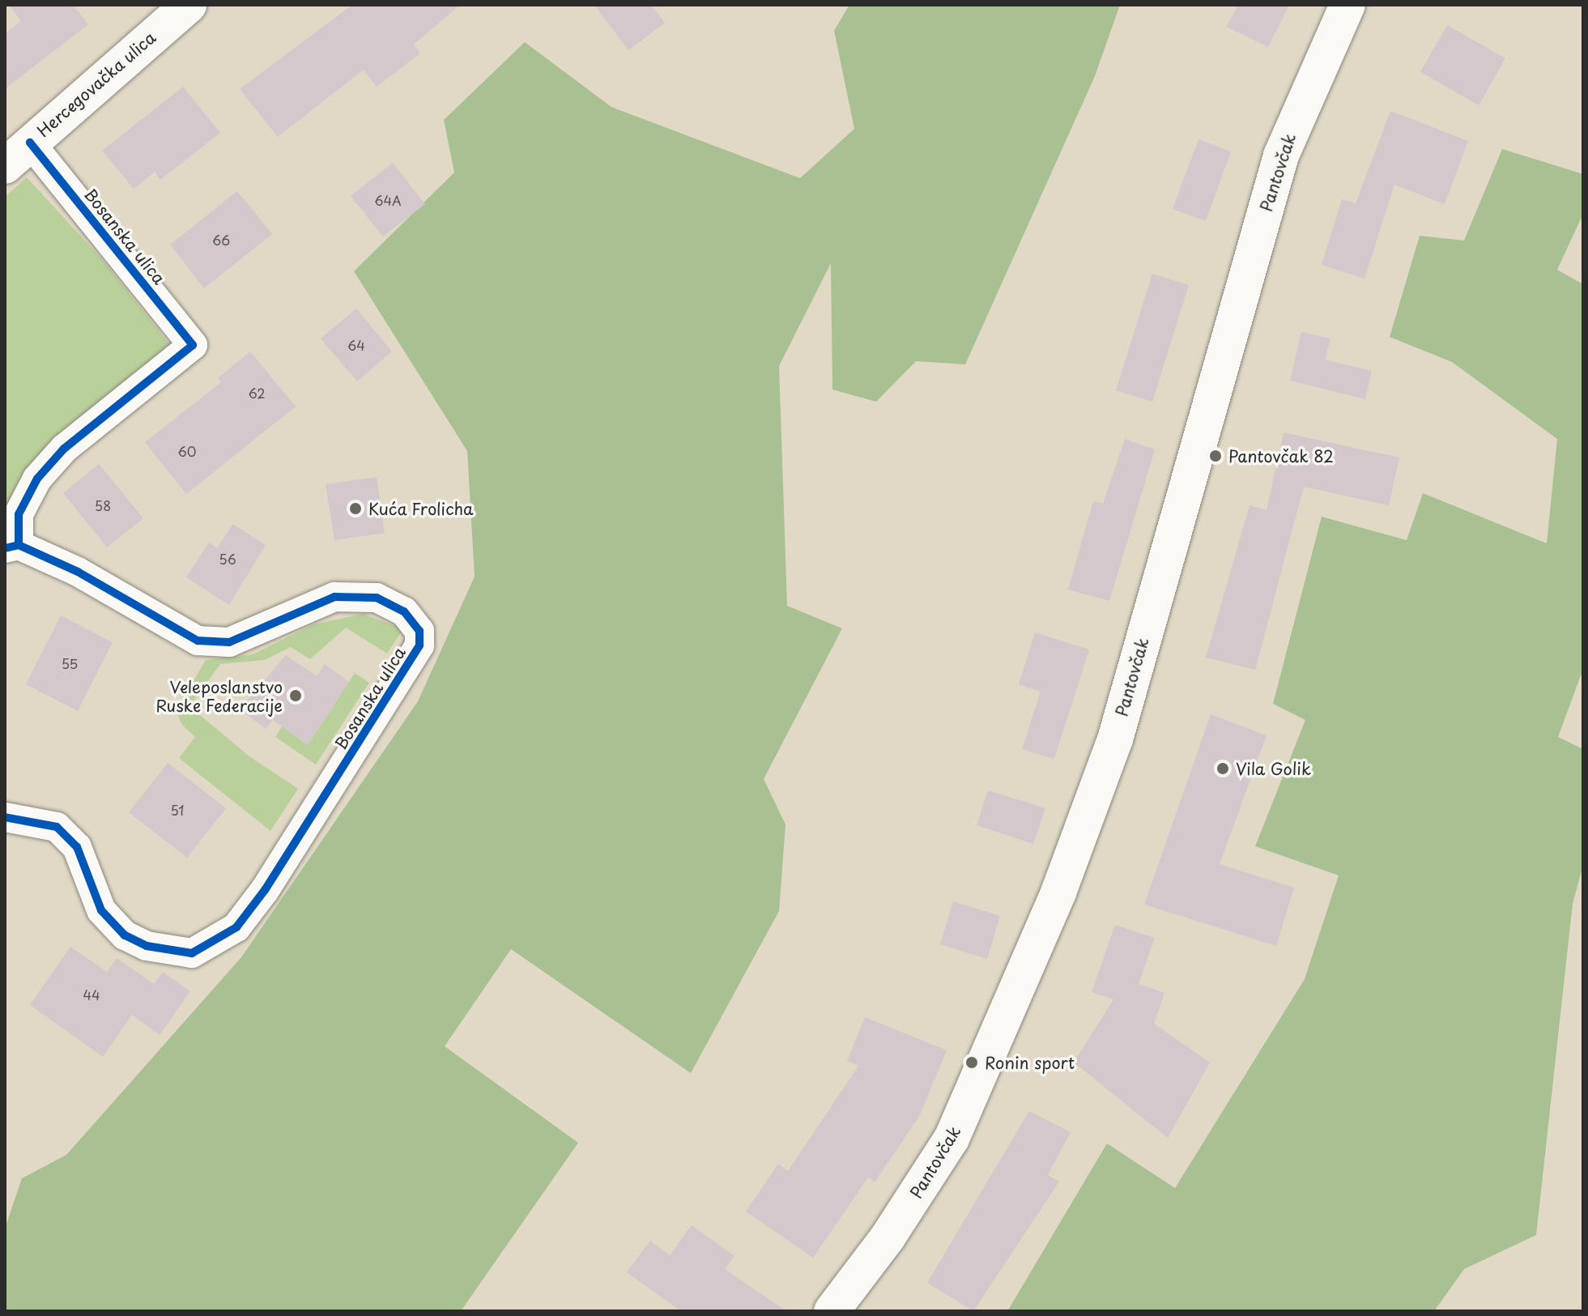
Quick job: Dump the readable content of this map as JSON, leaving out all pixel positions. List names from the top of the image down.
{
  "streets": {
    "main road": ["Hercegovačka ulica", "Pantovčak"],
    "street": ["Bosanska ulica"]
  },
  "crossings": [
    ["Hercegovačka ulica", "Bosanska ulica"]
  ],
  "places": [
    "Pantovčak 82",
    "Kuća Frolicha",
    "Veleposlanstvo Ruske Federacije",
    "Vila Golik",
    "Ronin sport"
  ],
  "house_numbers": [
    "64A",
    "66",
    "64",
    "62",
    "60",
    "58",
    "56",
    "55",
    "51",
    "44"
  ]
}
